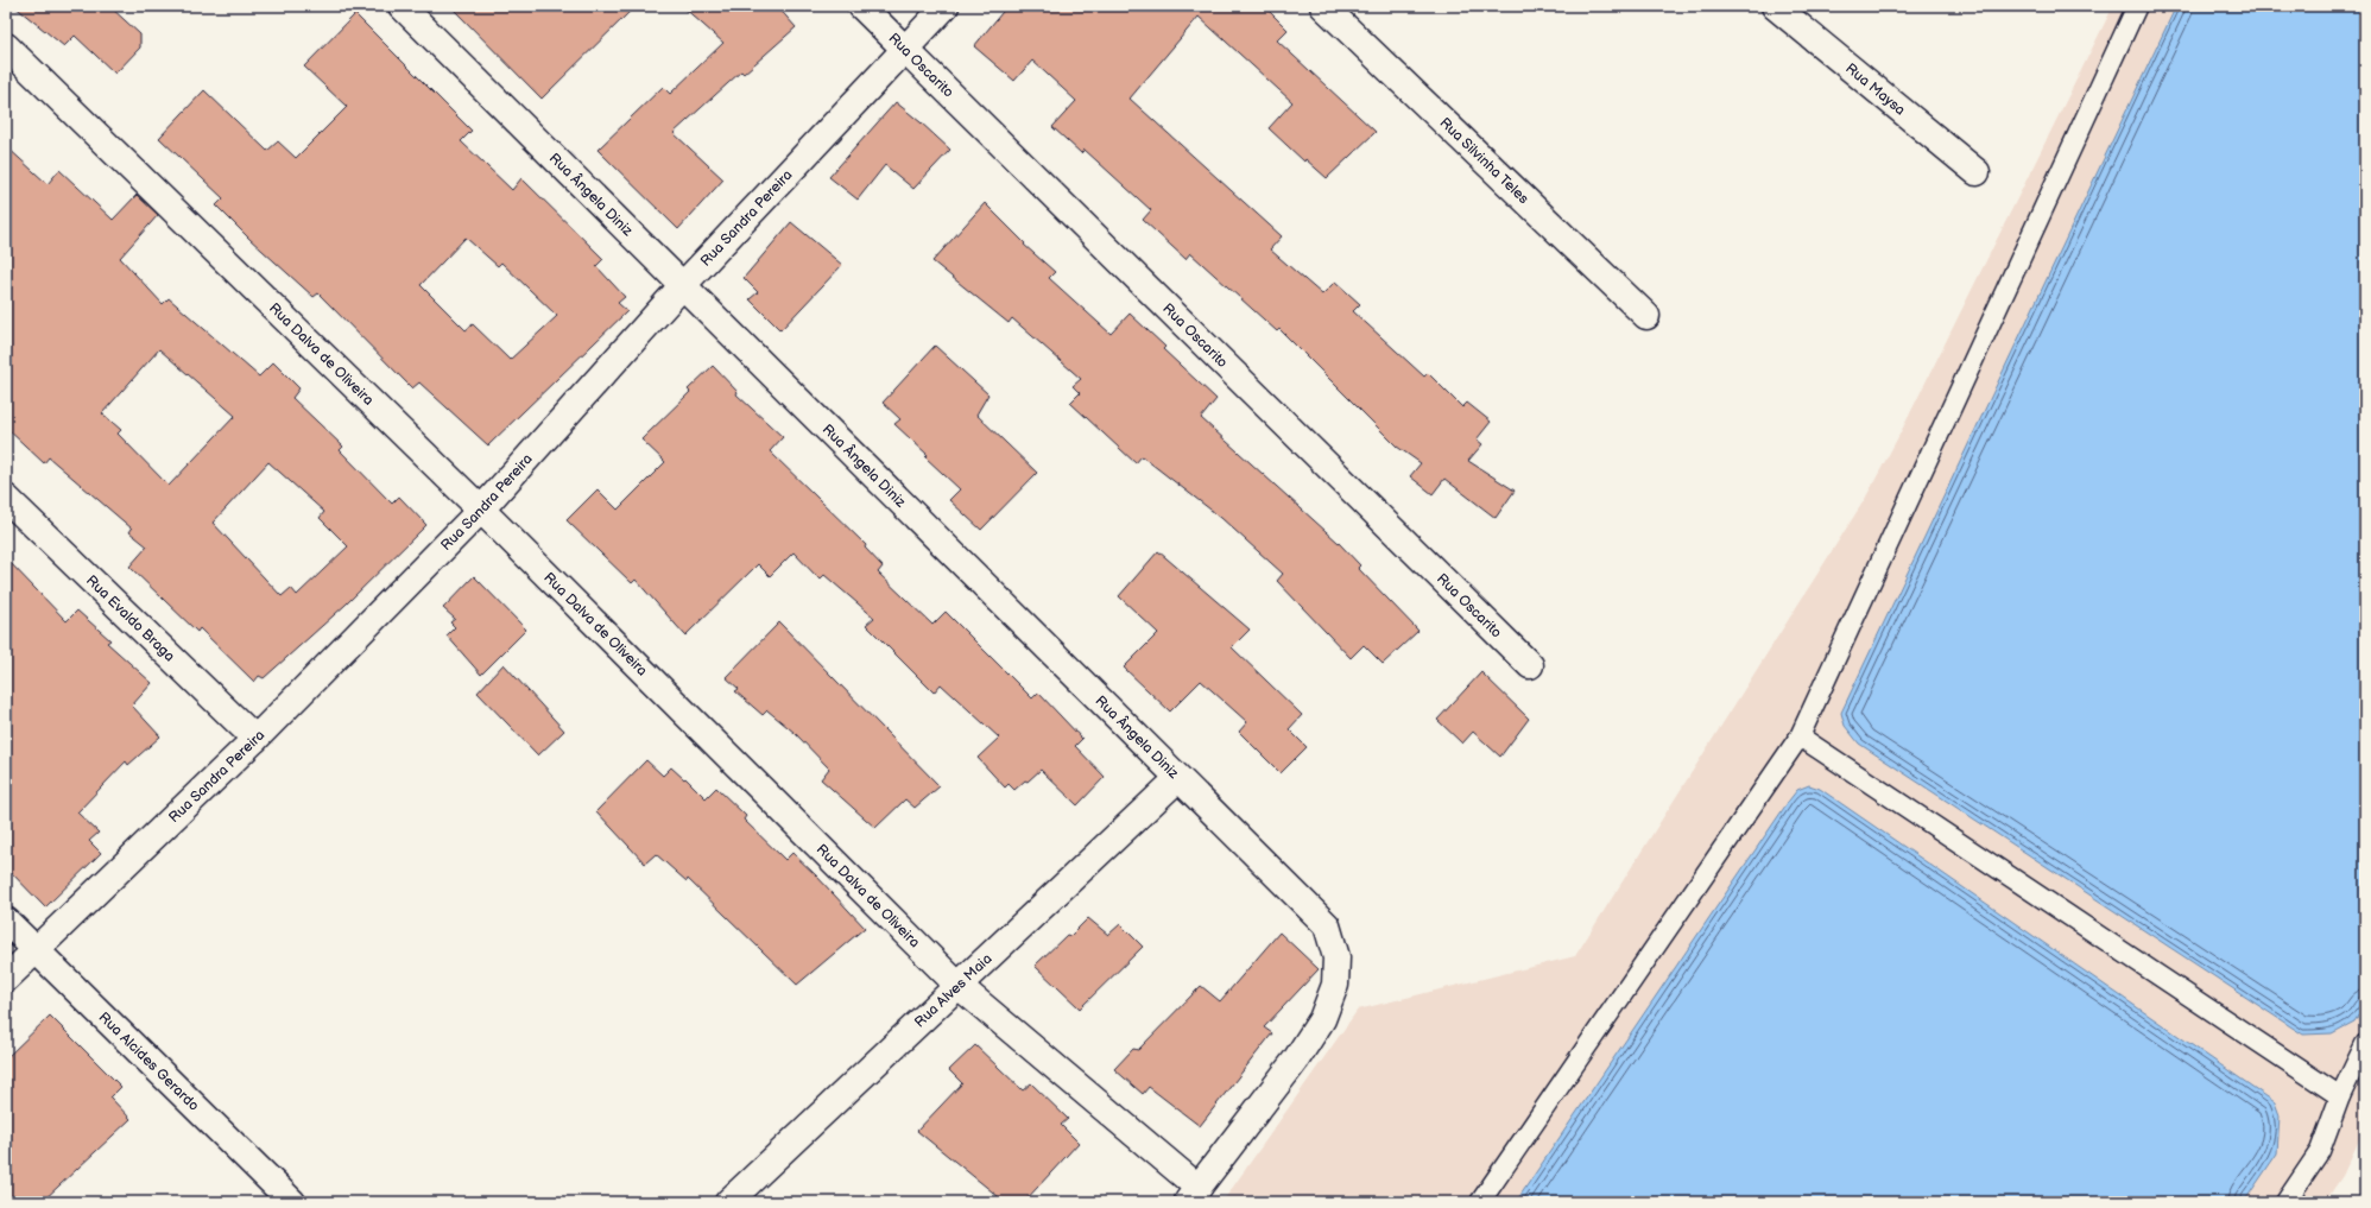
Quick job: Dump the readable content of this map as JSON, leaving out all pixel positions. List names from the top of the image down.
{
  "streets": {
    "street": [
      "Rua Oscarito",
      "Rua Maysa",
      "Rua Silvinha Teles",
      "Rua Ângela Diniz",
      "Rua Sandra Pereira",
      "Rua Dalva de Oliveira",
      "Rua Evaldo Braga",
      "Rua Alves Maia",
      "Rua Alcides Gerardo"
    ]
  },
  "crossings": [
    ["Rua Oscarito", "Rua Sandra Pereira"],
    ["Rua Ângela Diniz", "Rua Sandra Pereira"],
    ["Rua Ângela Diniz", "Rua Dalva de Oliveira"],
    ["Rua Ângela Diniz", "Rua Alves Maia"],
    ["Rua Sandra Pereira", "Rua Dalva de Oliveira"],
    ["Rua Sandra Pereira", "Rua Evaldo Braga"],
    ["Rua Sandra Pereira", "Rua Alcides Gerardo"],
    ["Rua Dalva de Oliveira", "Rua Alves Maia"]
  ]
}
